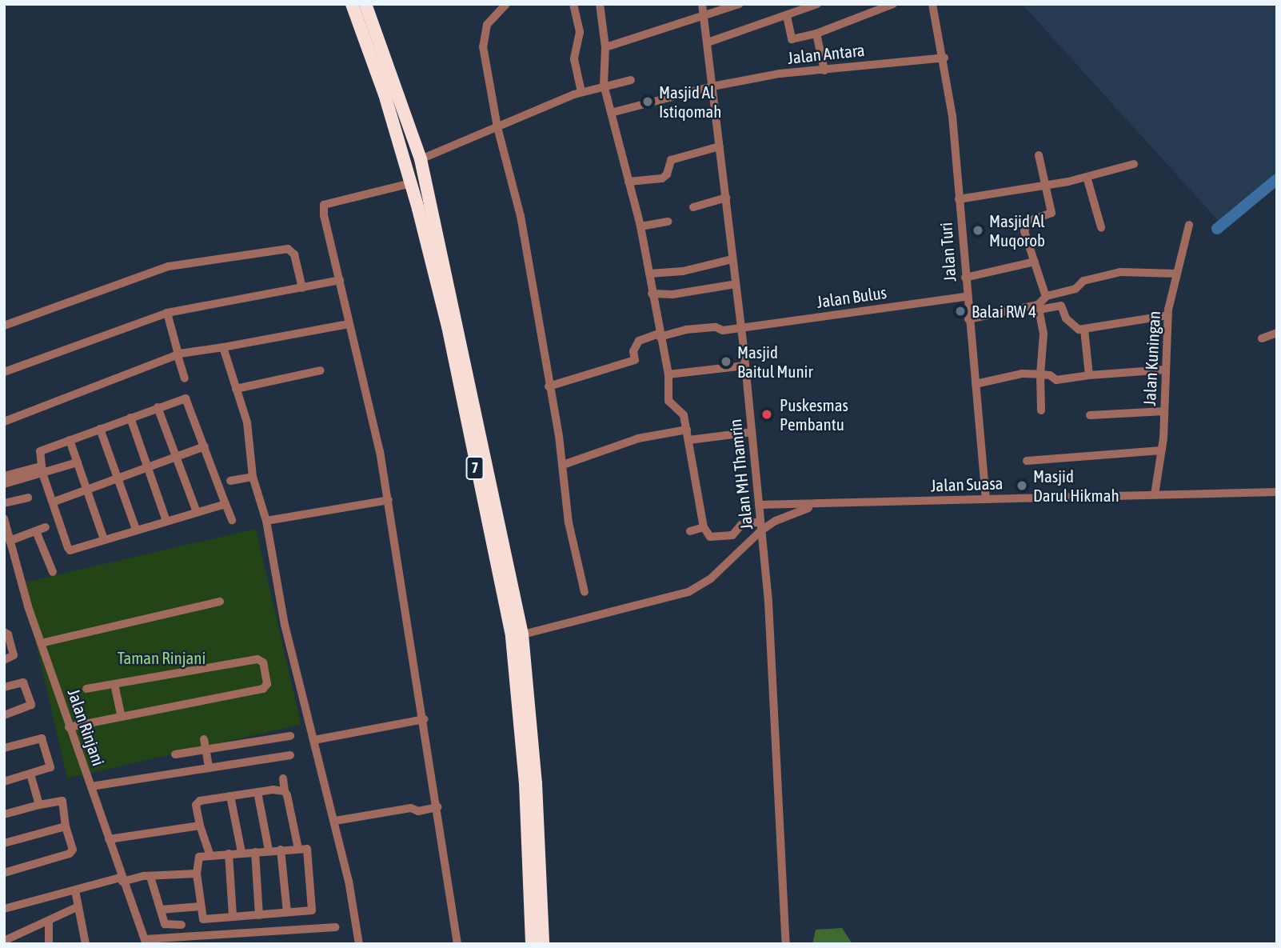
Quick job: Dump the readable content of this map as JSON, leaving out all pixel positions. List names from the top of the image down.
{
  "streets": {
    "highway": ["7"],
    "street": [
      "Jalan Antara",
      "Jalan Turi",
      "Jalan Bulus",
      "Jalan Kuningan",
      "Jalan MH Thamrin",
      "Jalan Suasa",
      "Jalan Rinjani"
    ]
  },
  "crossings": [
    ["Jalan Antara", "Jalan Turi"],
    ["Jalan Antara", "Jalan MH Thamrin"],
    ["Jalan Turi", "Jalan Bulus"],
    ["Jalan Turi", "Jalan Suasa"],
    ["Jalan Bulus", "Jalan MH Thamrin"],
    ["Jalan Kuningan", "Jalan Suasa"],
    ["Jalan MH Thamrin", "Jalan Suasa"]
  ],
  "parks": ["Taman Rinjani"],
  "places": [
    "Masjid Al Istiqomah",
    "Masjid Al Muqorob",
    "Balai RW 4",
    "Masjid Baitul Munir",
    "Puskesmas Pembantu",
    "Masjid Darul Hikmah"
  ]
}
